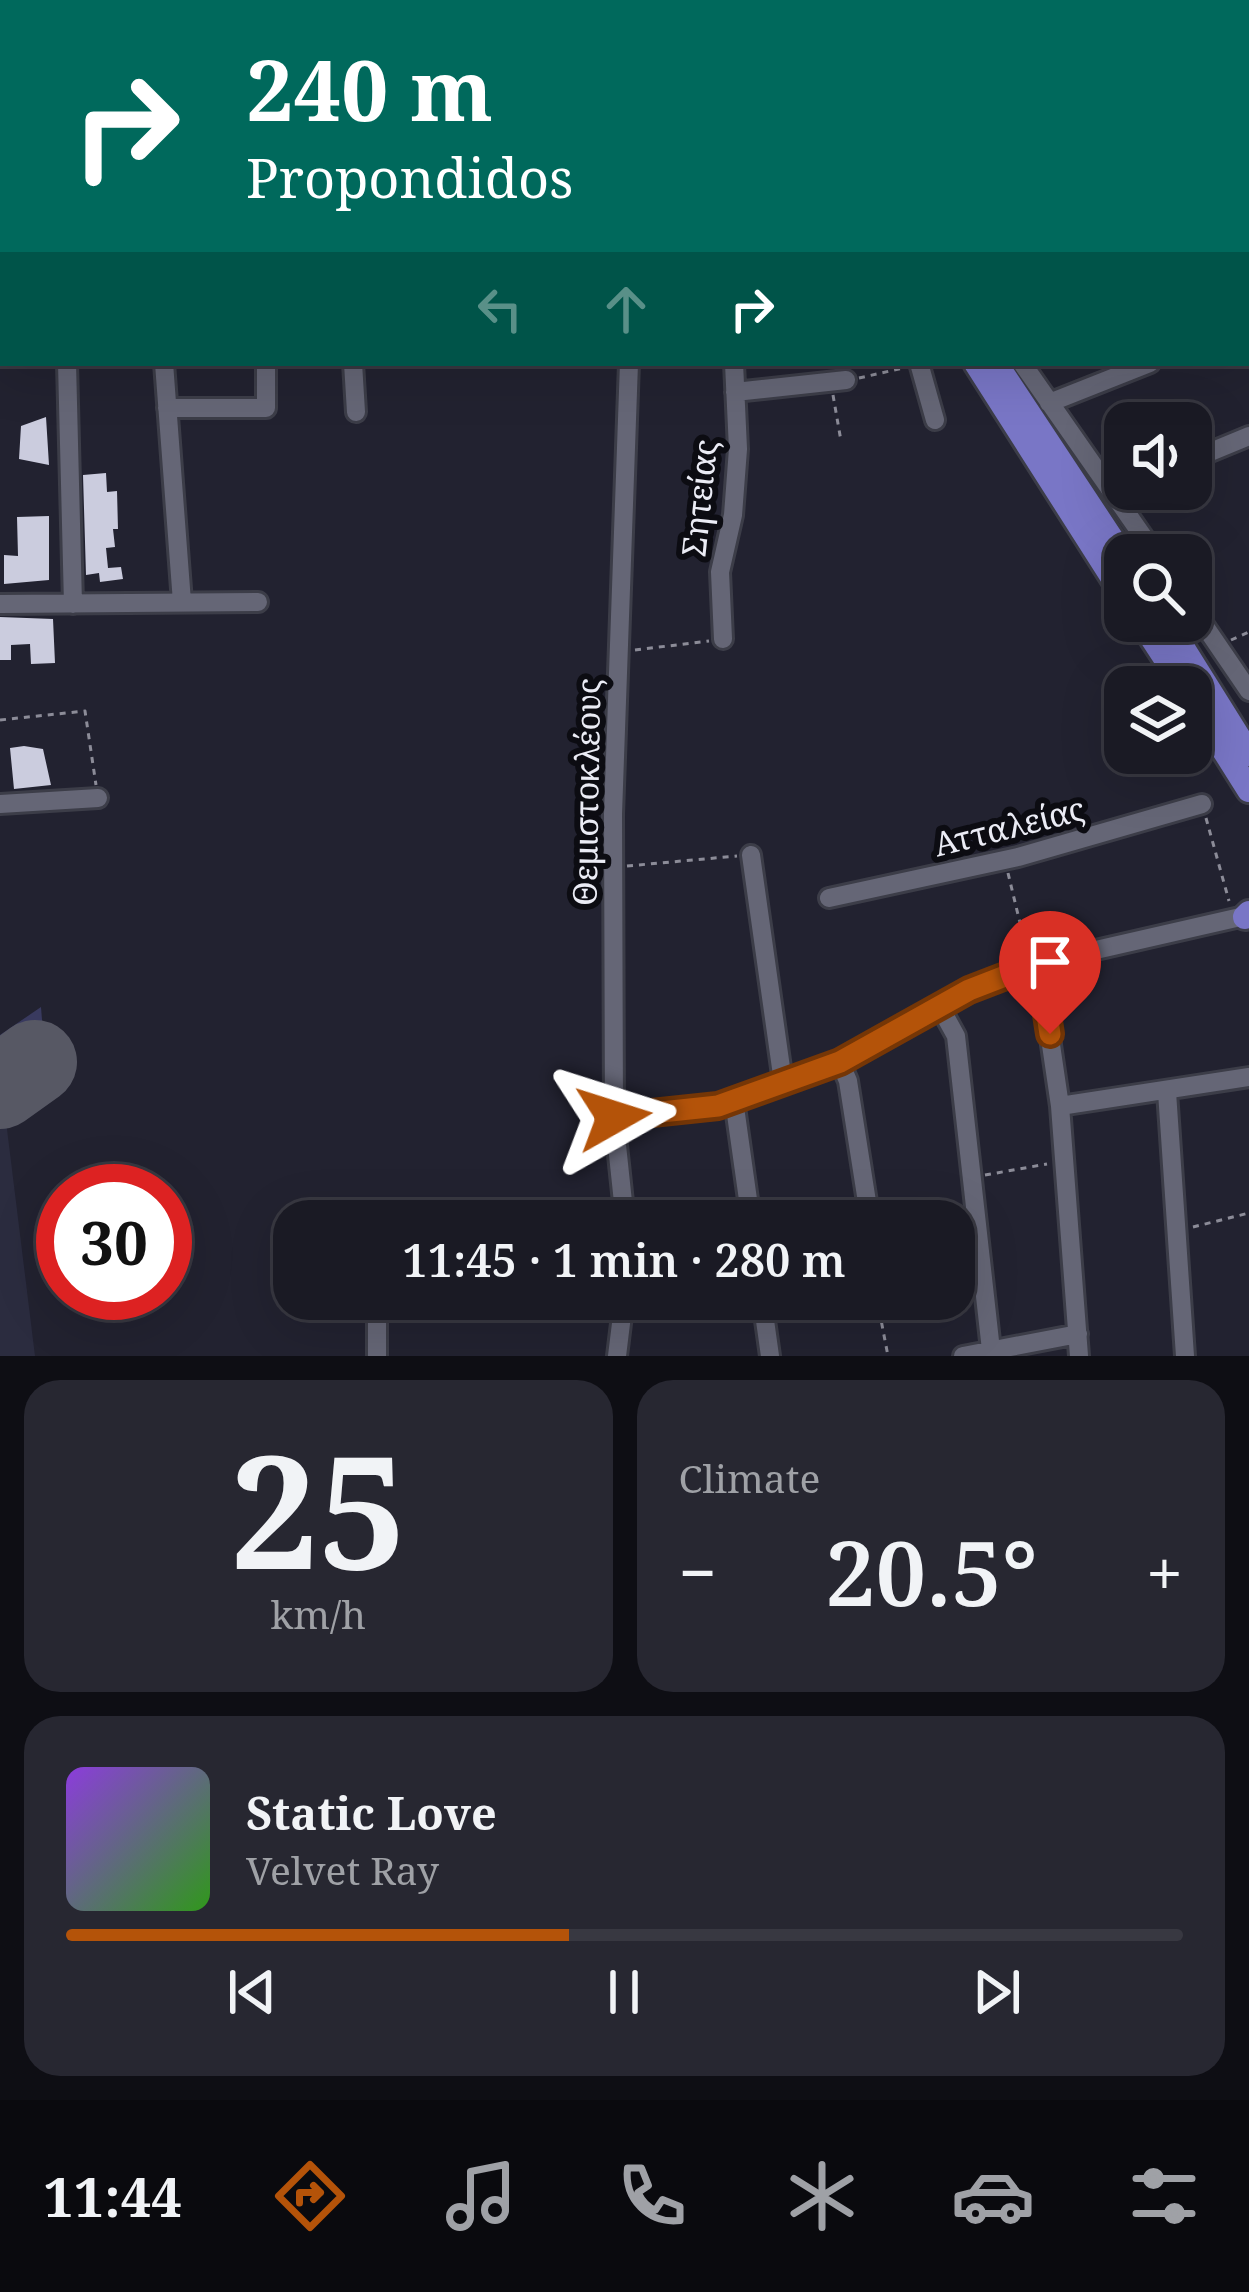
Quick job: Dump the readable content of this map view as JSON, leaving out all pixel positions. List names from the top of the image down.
{
  "streets": {
    "street": ["Σητείας", "Θεμιστοκλέους", "Ατταλείας"]
  },
  "page": {
    "turn": ["240 m", "Propondidos"],
    "limit": "30",
    "trip": "11:45 · 1 min · 280 m",
    "tile": [
      ["25", "km/h"],
      "Climate"
    ],
    "heat": ["−", "20.5°", "+"],
    "song": ["Static Love", "Velvet Ray"],
    "tabs": "11:44"
  }
}
